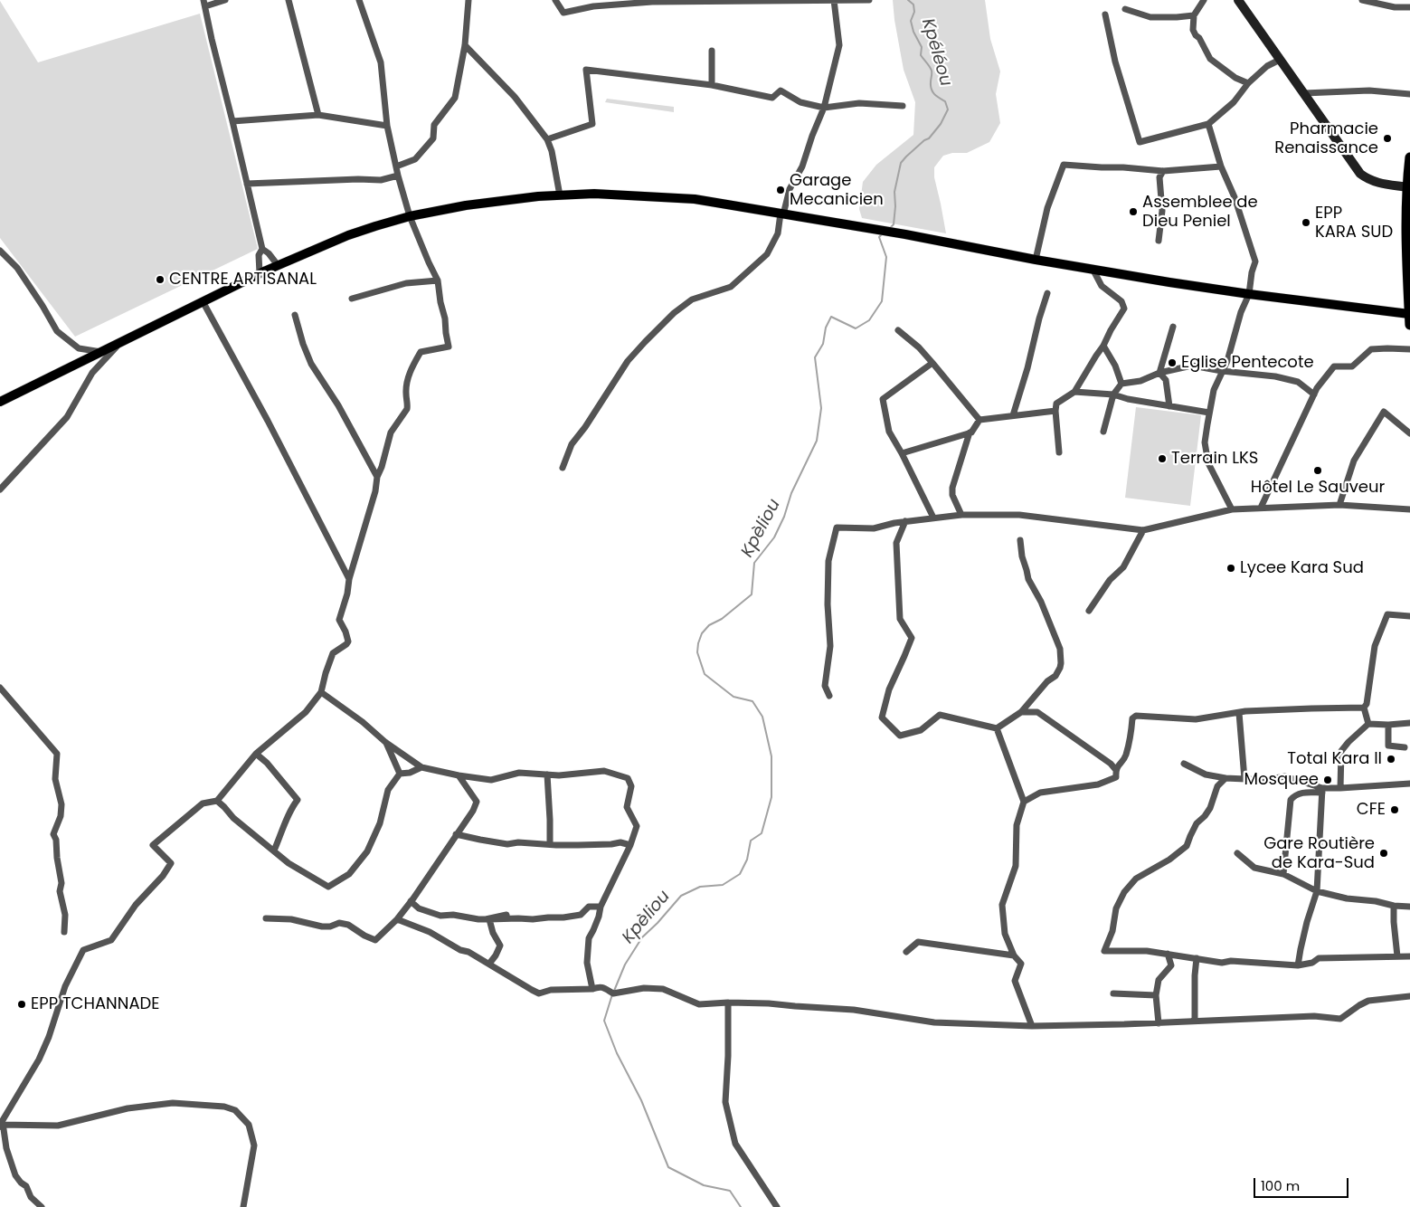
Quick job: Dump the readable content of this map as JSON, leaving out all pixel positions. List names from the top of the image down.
{
  "water": ["Kpéléou", "Kpèliou"],
  "places": [
    "Pharmacie Renaissance",
    "Garage Mecanicien",
    "Assemblee de Dieu Peniel",
    "EPP KARA SUD",
    "CENTRE ARTISANAL",
    "Eglise Pentecote",
    "Terrain LKS",
    "Hôtel Le Sauveur",
    "Lycee Kara Sud",
    "Total Kara II",
    "Mosquee",
    "CFE",
    "Gare Routière de Kara-Sud",
    "EPP TCHANNADE"
  ],
  "scale_bar": "100 m"
}
